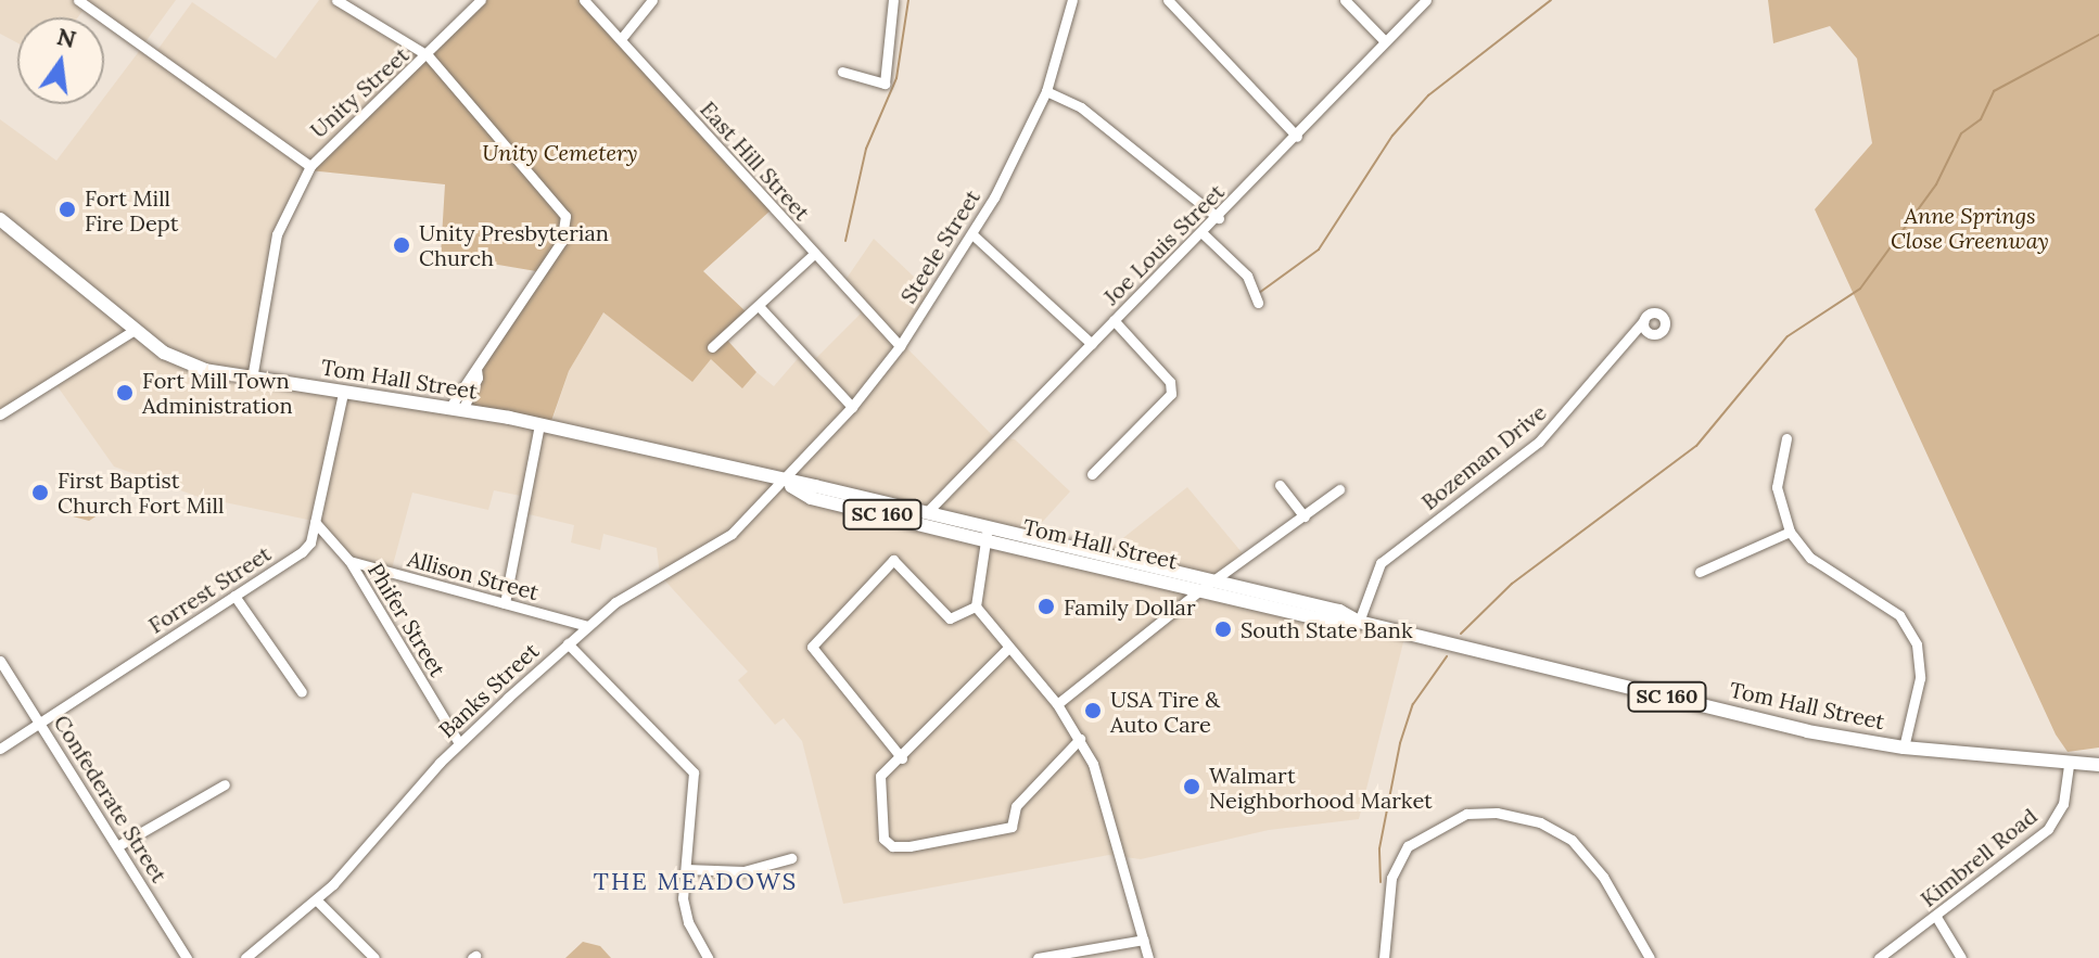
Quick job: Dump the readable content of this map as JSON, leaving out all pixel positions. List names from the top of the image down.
{
  "streets": {
    "main road": ["Tom Hall Street", "SC 160"],
    "street": [
      "Unity Street",
      "East Hill Street",
      "Joe Louis Street",
      "Steele Street",
      "Bozeman Drive",
      "Allison Street",
      "Forrest Street",
      "Phifer Street",
      "Banks Street",
      "Confederate Street",
      "Kimbrell Road"
    ]
  },
  "crossings": [
    ["Unity Street", "Tom Hall Street"],
    ["East Hill Street", "Steele Street"],
    ["Joe Louis Street", "Tom Hall Street"],
    ["Steele Street", "Tom Hall Street"],
    ["Steele Street", "Banks Street"],
    ["Tom Hall Street", "Bozeman Drive"],
    ["Tom Hall Street", "Forrest Street"],
    ["Tom Hall Street", "Banks Street"],
    ["Tom Hall Street", "Kimbrell Road"],
    ["Allison Street", "Phifer Street"],
    ["Allison Street", "Banks Street"],
    ["Forrest Street", "Phifer Street"],
    ["Forrest Street", "Confederate Street"],
    ["Phifer Street", "Banks Street"]
  ],
  "districts": ["THE MEADOWS"],
  "parks": ["Unity Cemetery", "Anne Springs Close Greenway"],
  "places": [
    "Fort Mill Fire Dept",
    "Unity Presbyterian Church",
    "Fort Mill Town Administration",
    "First Baptist Church Fort Mill",
    "Family Dollar",
    "South State Bank",
    "USA Tire & Auto Care",
    "Walmart Neighborhood Market"
  ],
  "north": "top"
}
